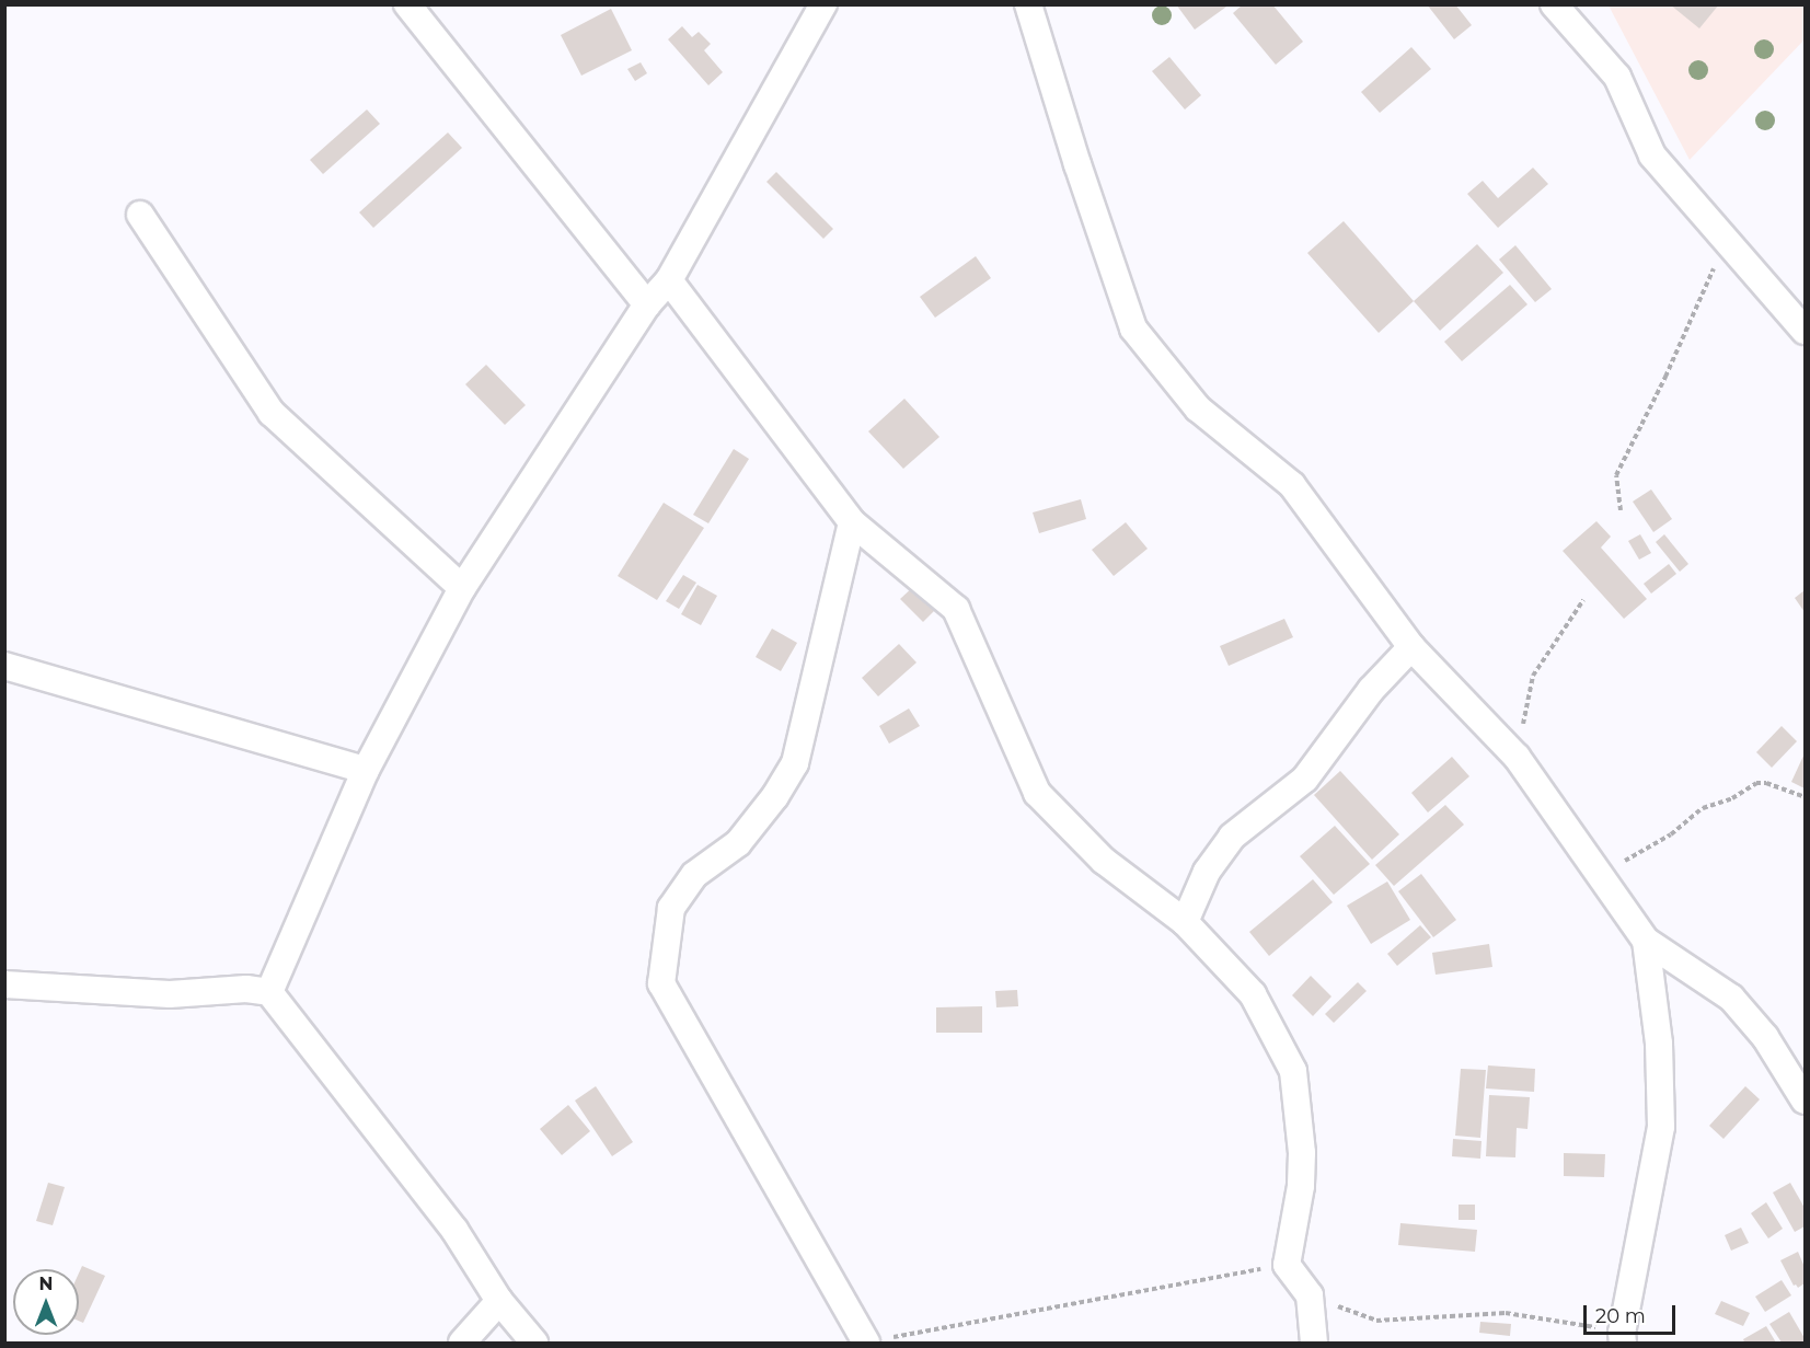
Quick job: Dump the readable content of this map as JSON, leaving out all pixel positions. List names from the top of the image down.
{
  "scale_bar": "20 m",
  "north": "top"
}
